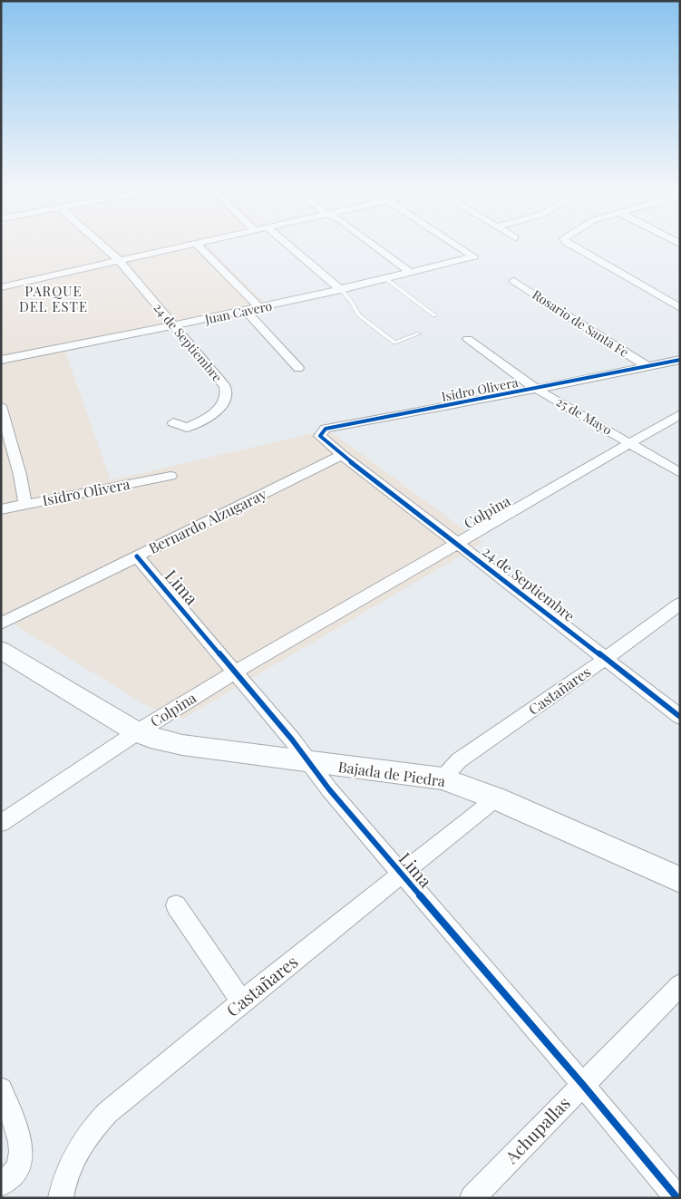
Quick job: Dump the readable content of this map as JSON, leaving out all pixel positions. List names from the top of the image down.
{
  "streets": {
    "main road": ["Bajada de Piedra"],
    "street": [
      "Juan Cavero",
      "Rosario de Santa Fe",
      "24 de Septiembre",
      "Isidro Olivera",
      "25 de Mayo",
      "Colpina",
      "Bernardo Alzugaray",
      "Lima",
      "Castañares",
      "Achupallas"
    ]
  },
  "crossings": [
    ["Juan Cavero", "24 de Septiembre"],
    ["Rosario de Santa Fe", "Isidro Olivera"],
    ["24 de Septiembre", "Isidro Olivera"],
    ["24 de Septiembre", "Colpina"],
    ["24 de Septiembre", "Bernardo Alzugaray"],
    ["24 de Septiembre", "Castañares"],
    ["Isidro Olivera", "25 de Mayo"],
    ["25 de Mayo", "Colpina"],
    ["Colpina", "Lima"],
    ["Colpina", "Bajada de Piedra"],
    ["Bernardo Alzugaray", "Lima"],
    ["Lima", "Castañares"],
    ["Lima", "Bajada de Piedra"],
    ["Lima", "Achupallas"],
    ["Castañares", "Bajada de Piedra"]
  ],
  "districts": ["PARQUE DEL ESTE"]
}
